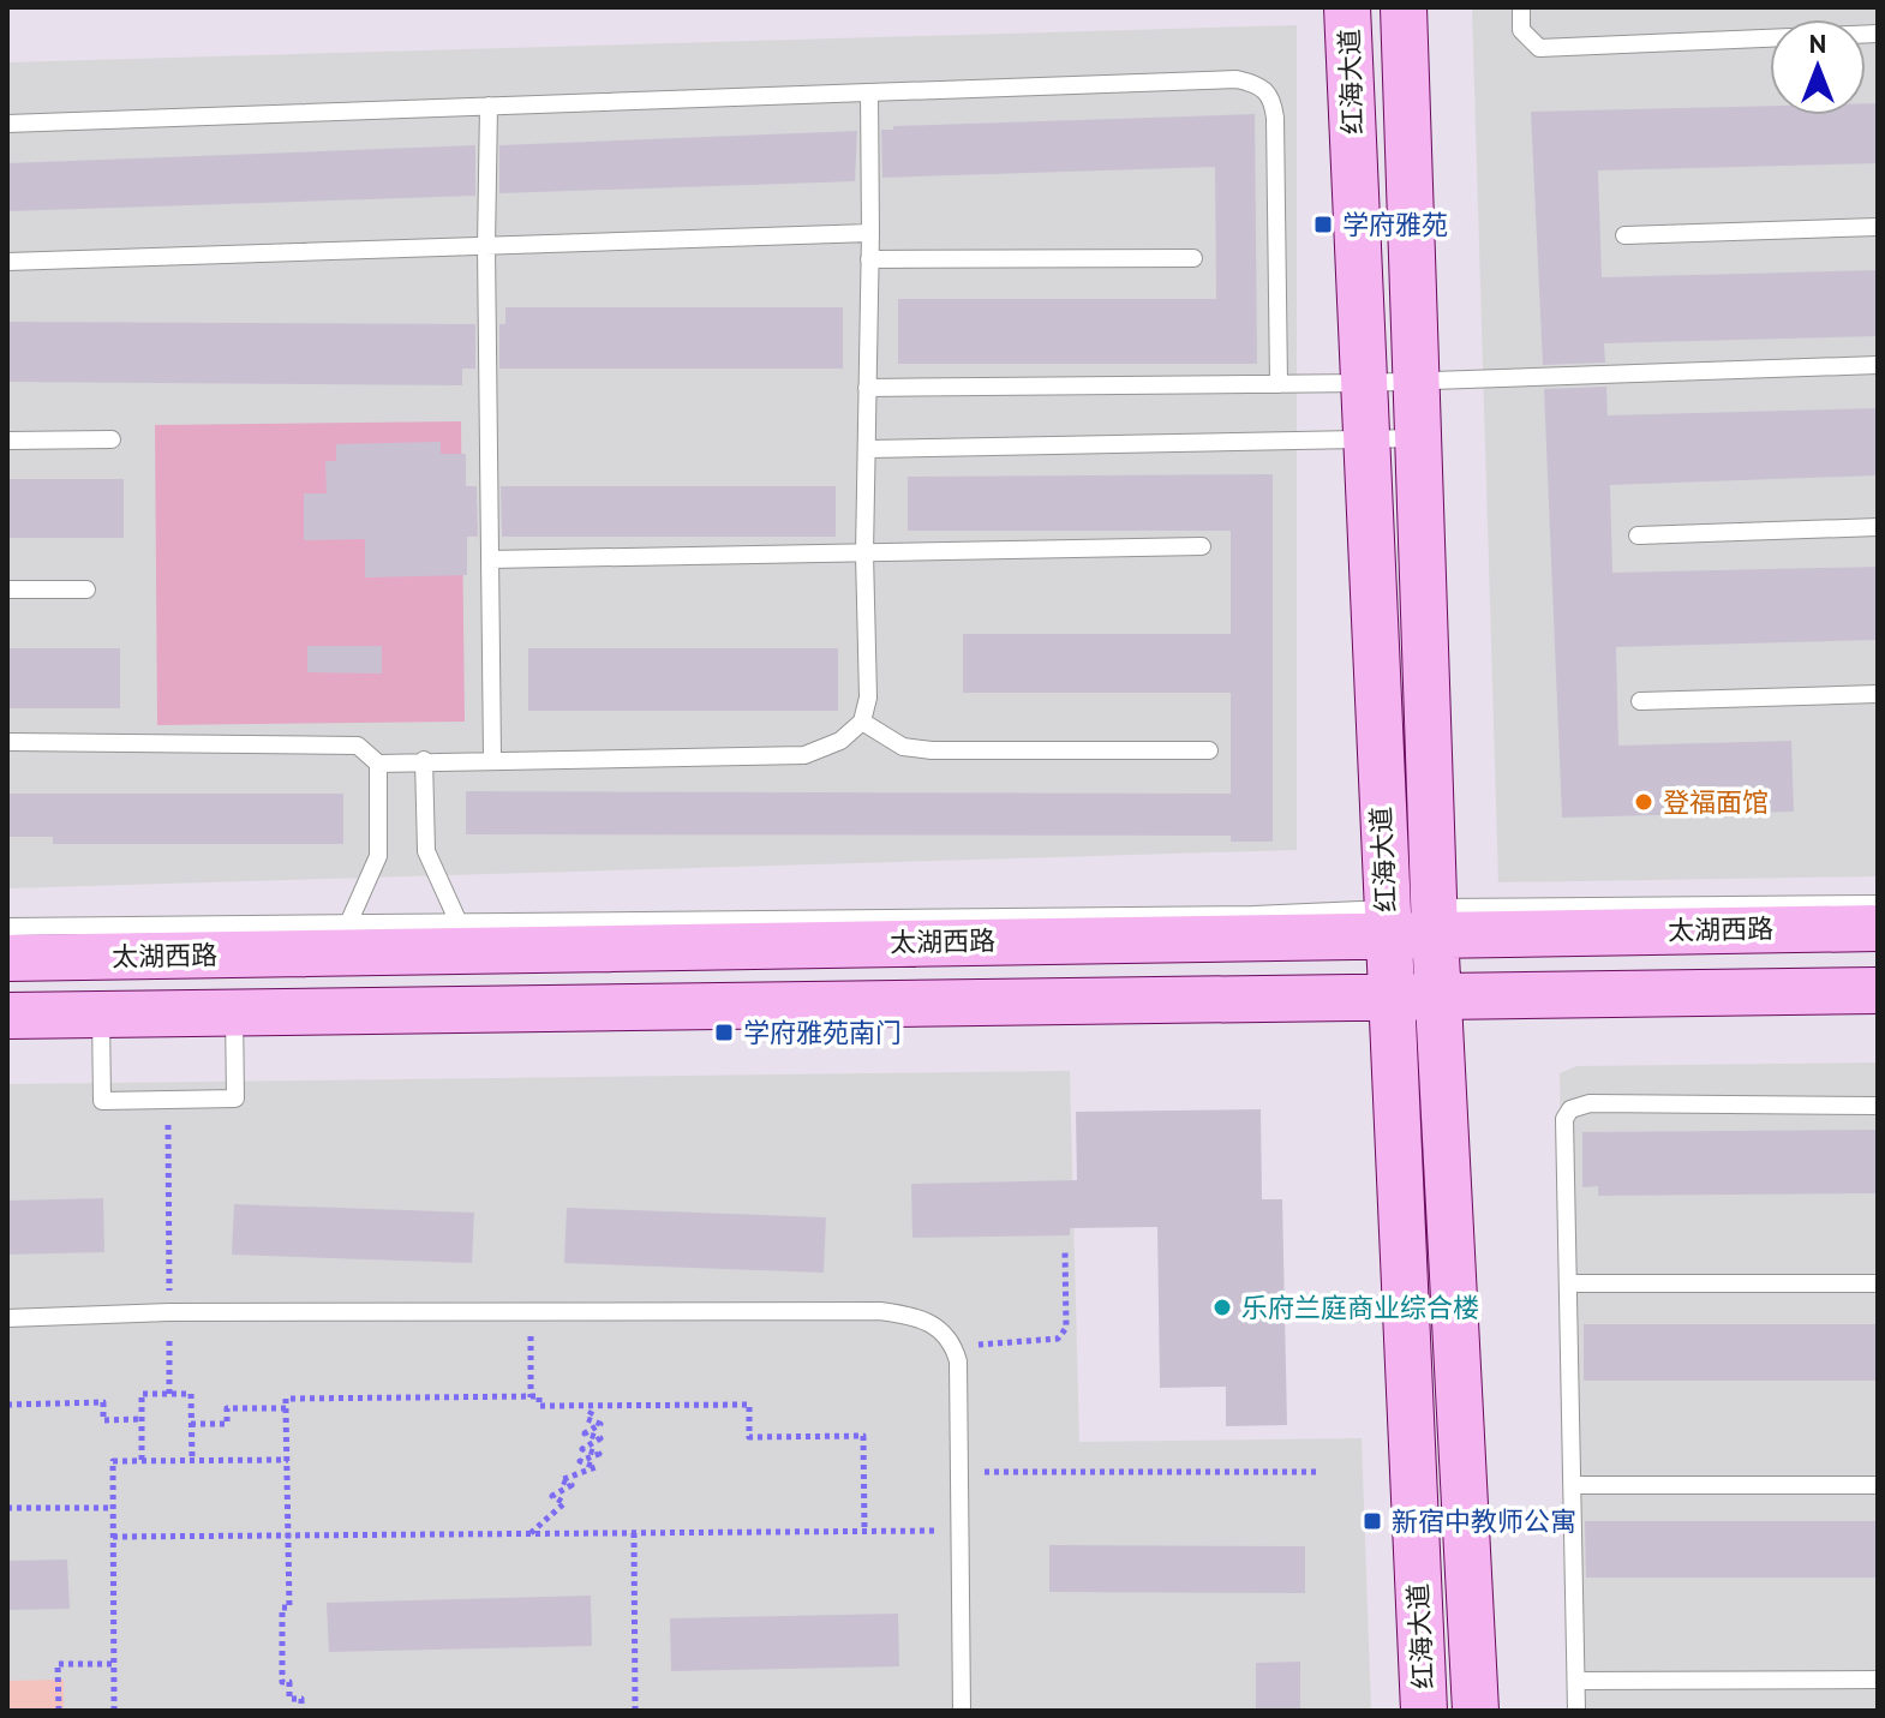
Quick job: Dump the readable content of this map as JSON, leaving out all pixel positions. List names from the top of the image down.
{
  "streets": {
    "street": ["红海大道", "太湖西路"]
  },
  "crossings": [
    ["红海大道", "太湖西路"]
  ],
  "places": {
    "transit": ["学府雅苑", "学府雅苑南门", "新宿中教师公寓"],
    "other": ["登福面馆", "乐府兰庭商业综合楼"]
  },
  "north": "top"
}
